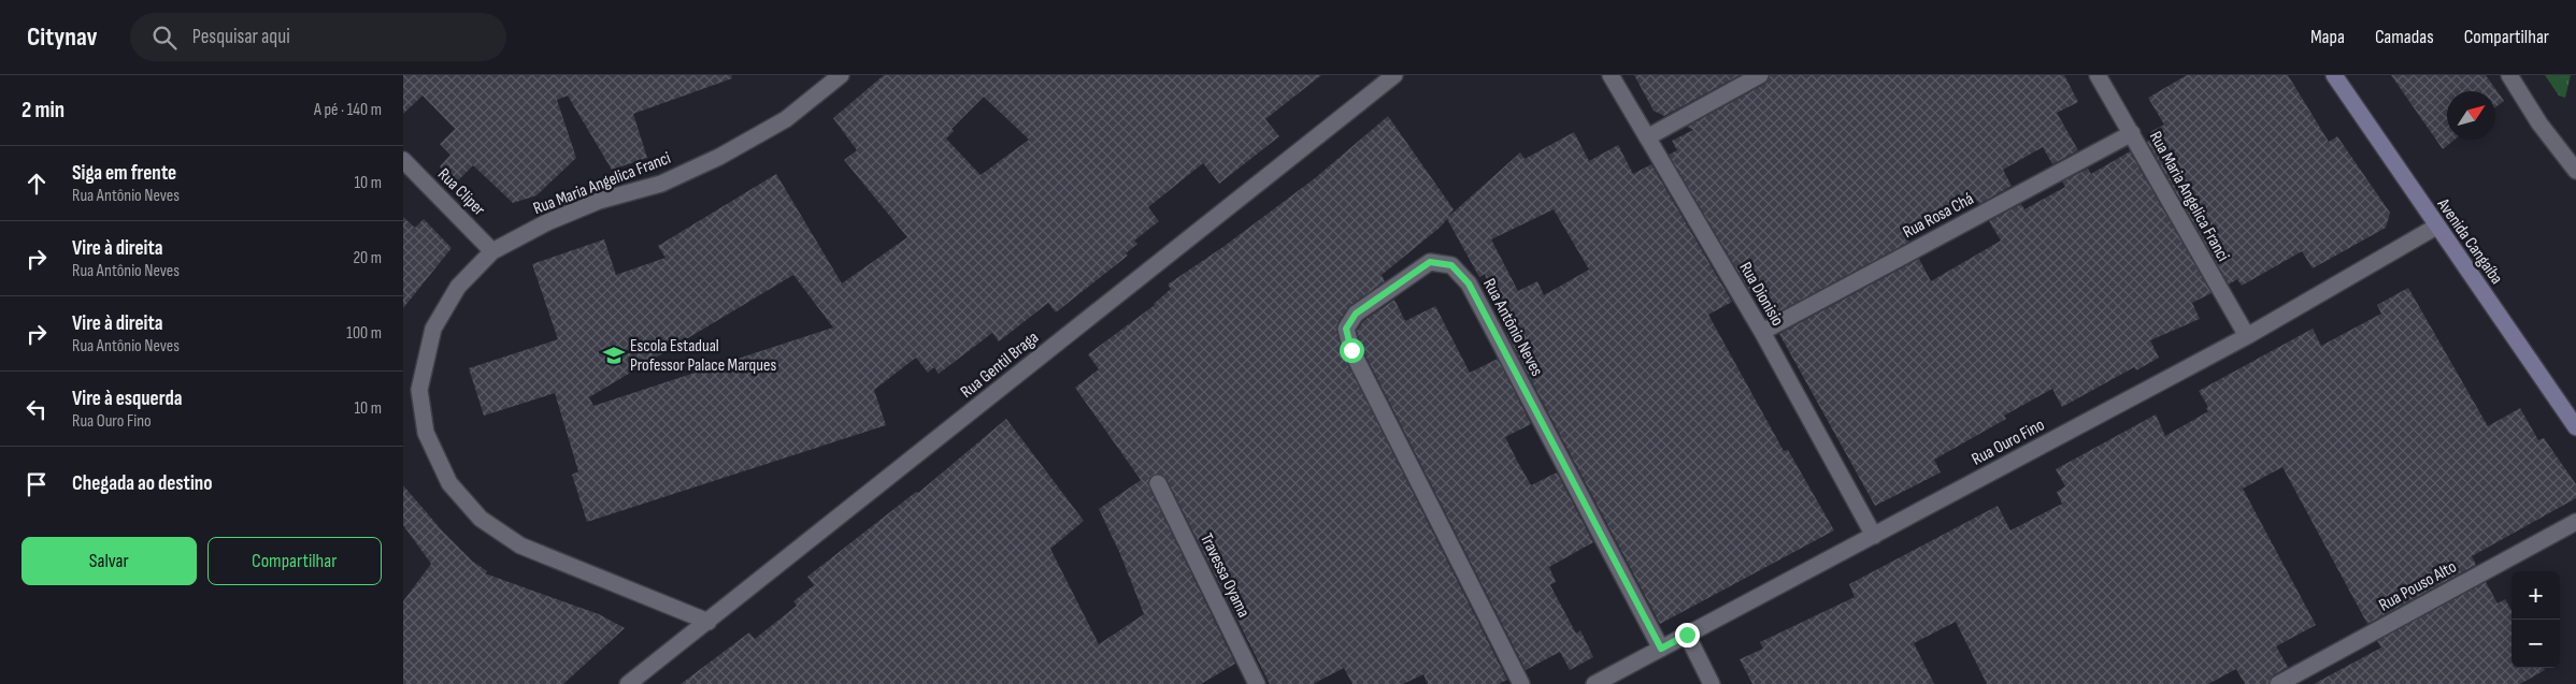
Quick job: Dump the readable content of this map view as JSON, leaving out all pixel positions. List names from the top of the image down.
{
  "streets": {
    "main road": ["Avenida Cangaíba"],
    "street": [
      "Rua Maria Angelica Franci",
      "Rua Cliper",
      "Rua Rosa Chá",
      "Rua Dionisio",
      "Rua Antônio Neves",
      "Rua Gentil Braga",
      "Rua Ouro Fino",
      "Travessa Oyama",
      "Rua Pouso Alto"
    ]
  },
  "crossings": [
    ["Rua Maria Angelica Franci", "Rua Cliper"],
    ["Rua Maria Angelica Franci", "Rua Rosa Chá"],
    ["Rua Maria Angelica Franci", "Rua Gentil Braga"],
    ["Rua Maria Angelica Franci", "Rua Ouro Fino"],
    ["Rua Rosa Chá", "Rua Dionisio"],
    ["Avenida Cangaíba", "Rua Ouro Fino"],
    ["Rua Dionisio", "Rua Ouro Fino"],
    ["Rua Antônio Neves", "Rua Ouro Fino"]
  ],
  "places": {
    "school or university": ["Escola Estadual Professor Palace Marques"]
  },
  "north": "top right",
  "page": {
    "header": "Citynav",
    "search": "Pesquisar aqui",
    "nav": ["Mapa", "Camadas", "Compartilhar"],
    "heading": ["2 min", "A pé · 140 m"],
    "list": [
      ["Siga em frente", "Rua Antônio Neves", "10 m"],
      ["Vire à direita", "Rua Antônio Neves", "20 m"],
      ["Vire à direita", "Rua Antônio Neves", "100 m"],
      ["Vire à esquerda", "Rua Ouro Fino", "10 m"],
      "Chegada ao destino"
    ],
    "buttons": ["Salvar", "Compartilhar"],
    "map_buttons": ["+", "−"]
  }
}
